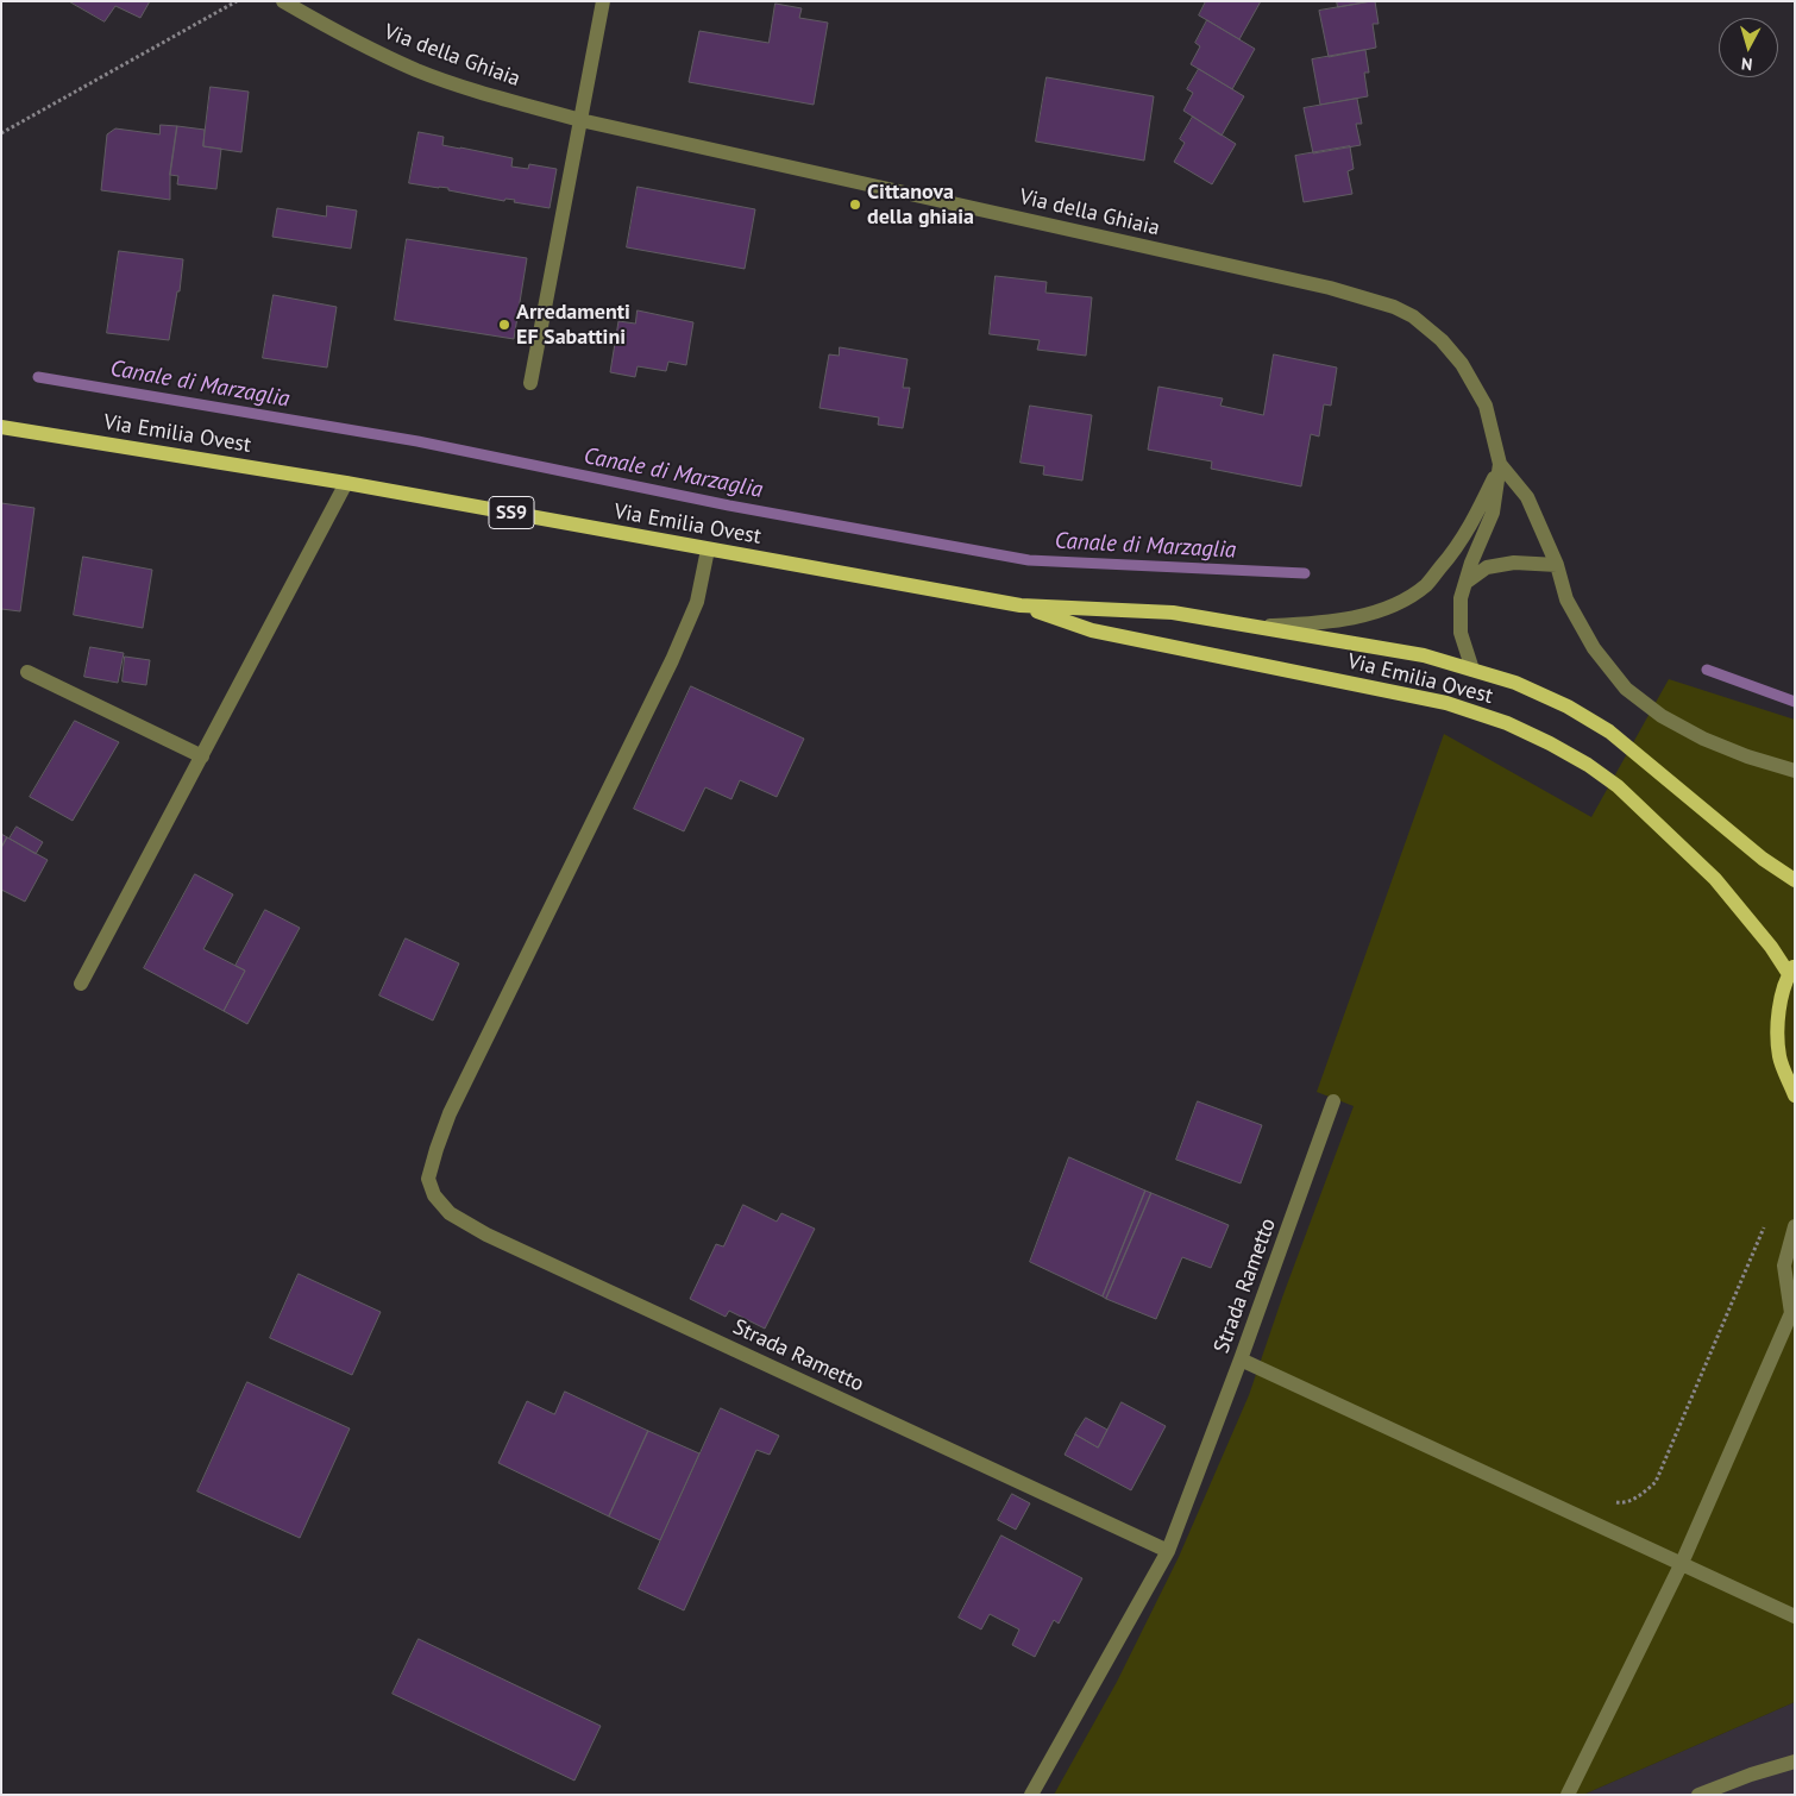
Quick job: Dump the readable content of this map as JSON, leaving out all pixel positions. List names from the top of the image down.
{
  "streets": {
    "main road": ["Via Emilia Ovest", "SS9"],
    "street": ["Via della Ghiaia", "Strada Rametto"]
  },
  "crossings": [
    ["Via della Ghiaia", "Via Emilia Ovest"],
    ["Via Emilia Ovest", "Strada Rametto"]
  ],
  "water": ["Canale di Marzaglia"],
  "places": ["Cittanova della ghiaia", "Arredamenti EF Sabattini"],
  "north": "bottom"
}
